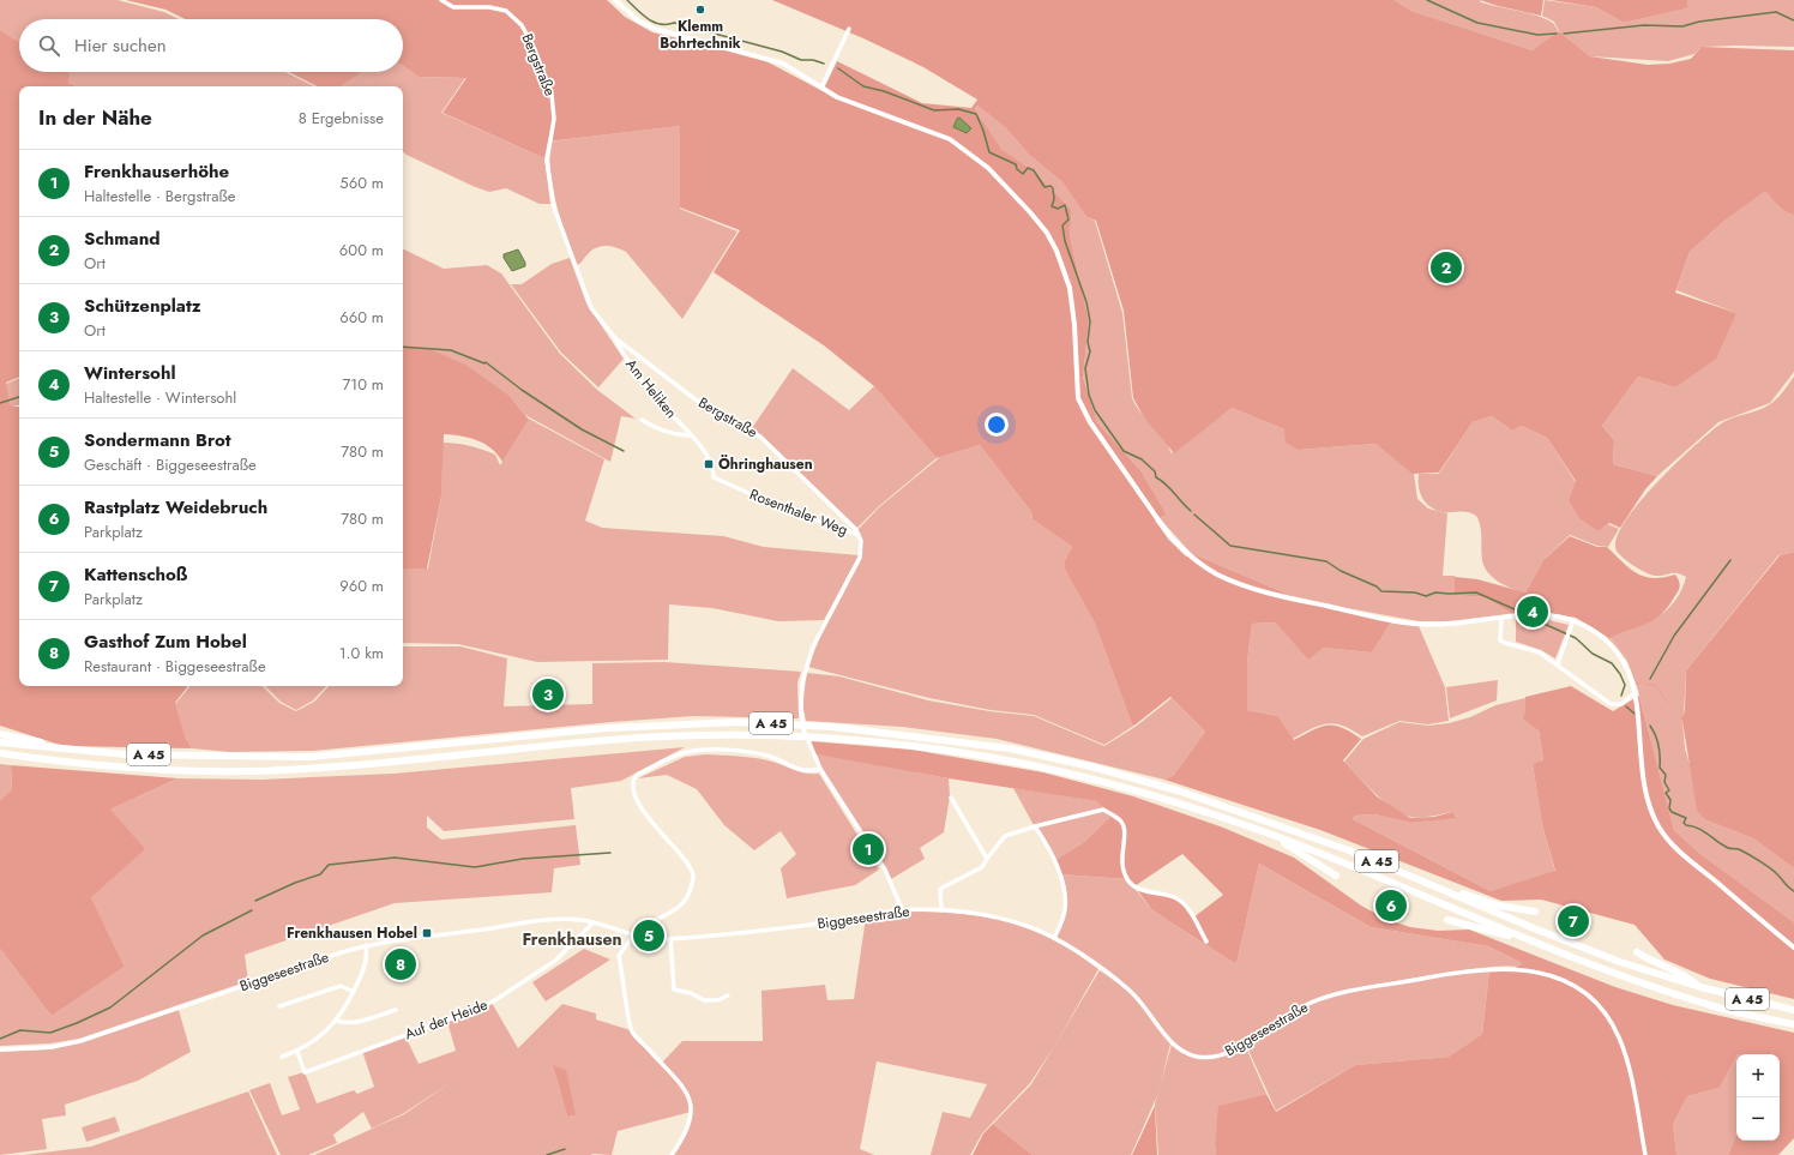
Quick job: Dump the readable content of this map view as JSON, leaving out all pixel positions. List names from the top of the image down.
{
  "streets": {
    "highway": ["A 45"],
    "street": [
      "Bergstraße",
      "Am Heliken",
      "Rosenthaler Weg",
      "Biggeseestraße",
      "Auf der Heide"
    ]
  },
  "crossings": [
    ["Bergstraße", "Am Heliken"],
    ["Bergstraße", "Rosenthaler Weg"],
    ["Am Heliken", "Rosenthaler Weg"],
    ["Biggeseestraße", "Auf der Heide"]
  ],
  "districts": ["Frenkhausen"],
  "places": {
    "other": ["Klemm Bohrtechnik"],
    "transit": ["Öhringhausen", "Frenkhausen Hobel"]
  },
  "page": {
    "search": "Hier suchen",
    "heading": ["In der Nähe", "8 Ergebnisse"],
    "list": [
      {
        "mark": "1",
        "name": "Frenkhauserhöhe",
        "note": "Haltestelle · Bergstraße",
        "value": "560 m"
      },
      {
        "mark": "2",
        "name": "Schmand",
        "note": "Ort",
        "value": "600 m"
      },
      {
        "mark": "3",
        "name": "Schützenplatz",
        "note": "Ort",
        "value": "660 m"
      },
      {
        "mark": "4",
        "name": "Wintersohl",
        "note": "Haltestelle · Wintersohl",
        "value": "710 m"
      },
      {
        "mark": "5",
        "name": "Sondermann Brot",
        "note": "Geschäft · Biggeseestraße",
        "value": "780 m"
      },
      {
        "mark": "6",
        "name": "Rastplatz Weidebruch",
        "note": "Parkplatz",
        "value": "780 m"
      },
      {
        "mark": "7",
        "name": "Kattenschoß",
        "note": "Parkplatz",
        "value": "960 m"
      },
      {
        "mark": "8",
        "name": "Gasthof Zum Hobel",
        "note": "Restaurant · Biggeseestraße",
        "value": "1.0 km"
      }
    ],
    "pins": [
      "2",
      "4",
      "3",
      "1",
      "6",
      "7",
      "5",
      "8"
    ],
    "map_buttons": ["+", "−"]
  }
}
